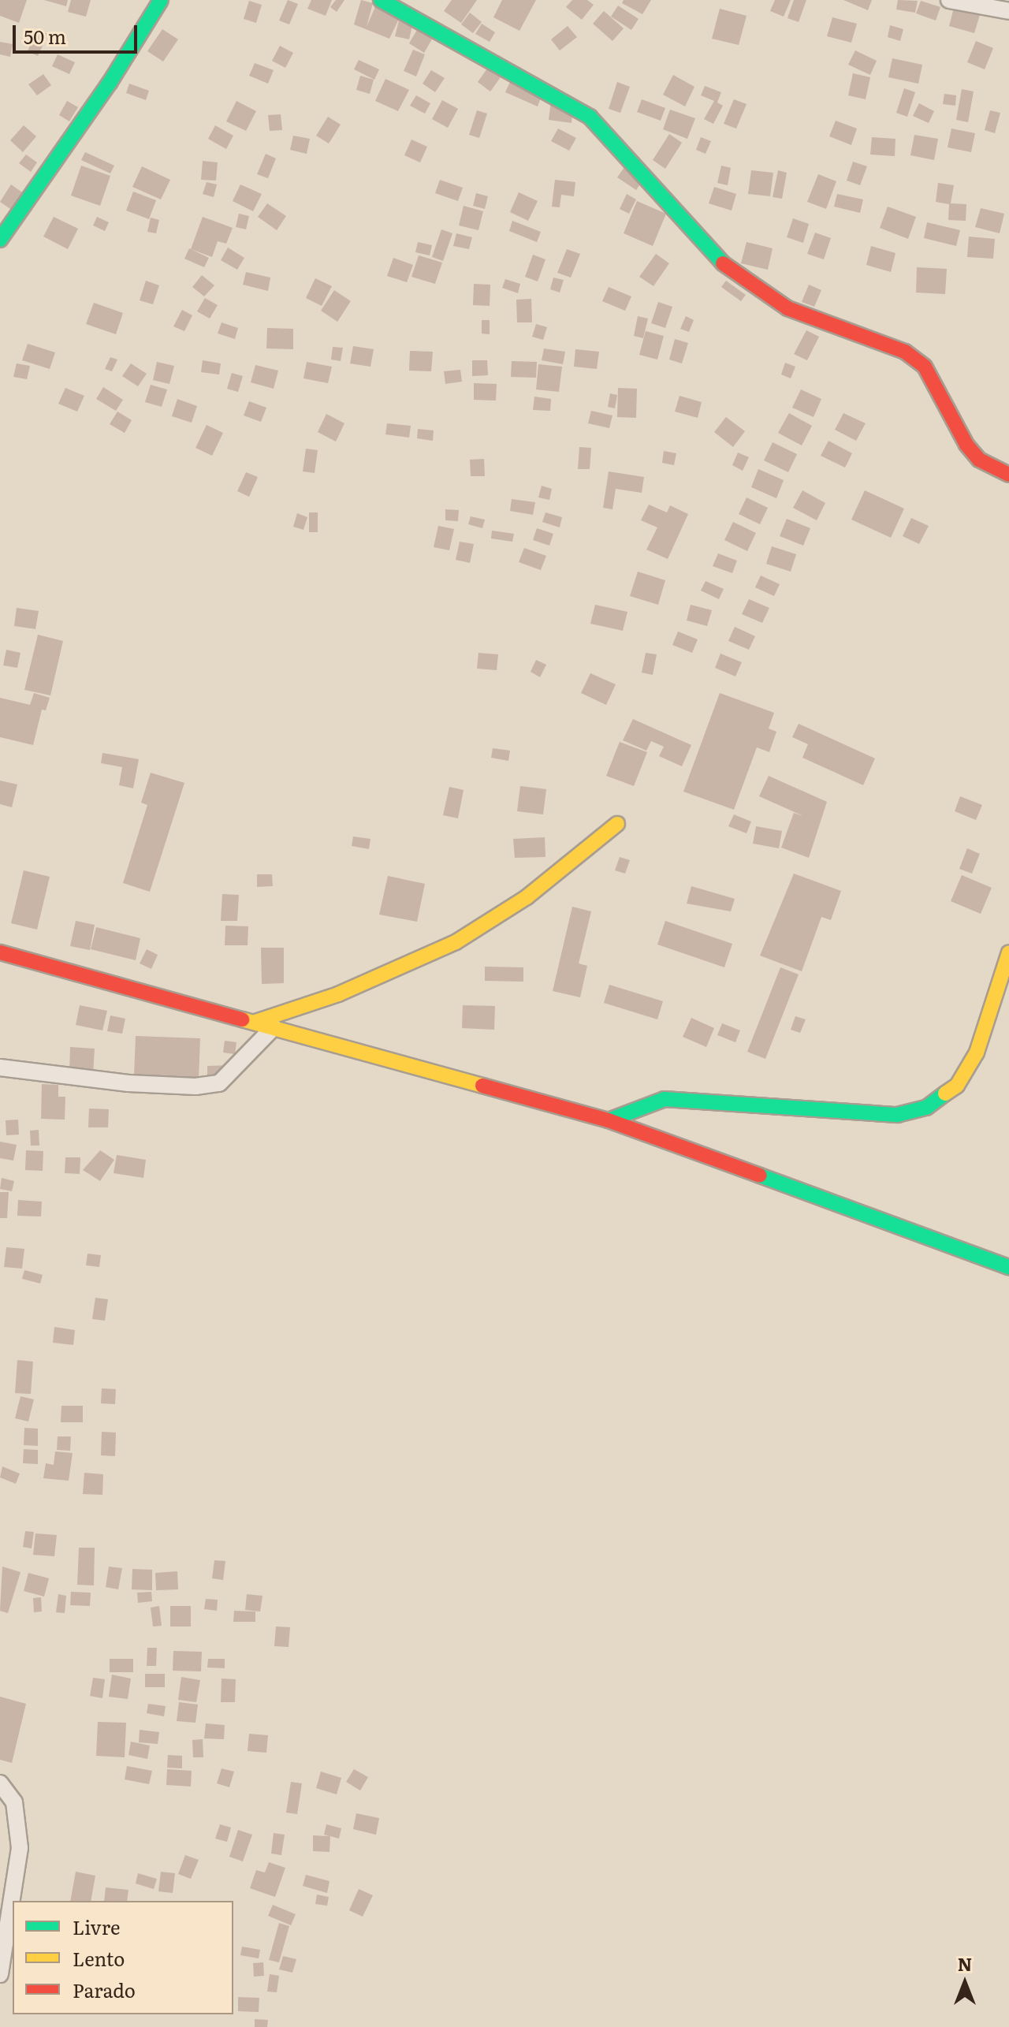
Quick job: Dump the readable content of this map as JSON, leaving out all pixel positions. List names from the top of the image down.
{
  "legend": ["Livre", "Lento", "Parado"],
  "scale_bar": "50 m",
  "north": "top"
}
